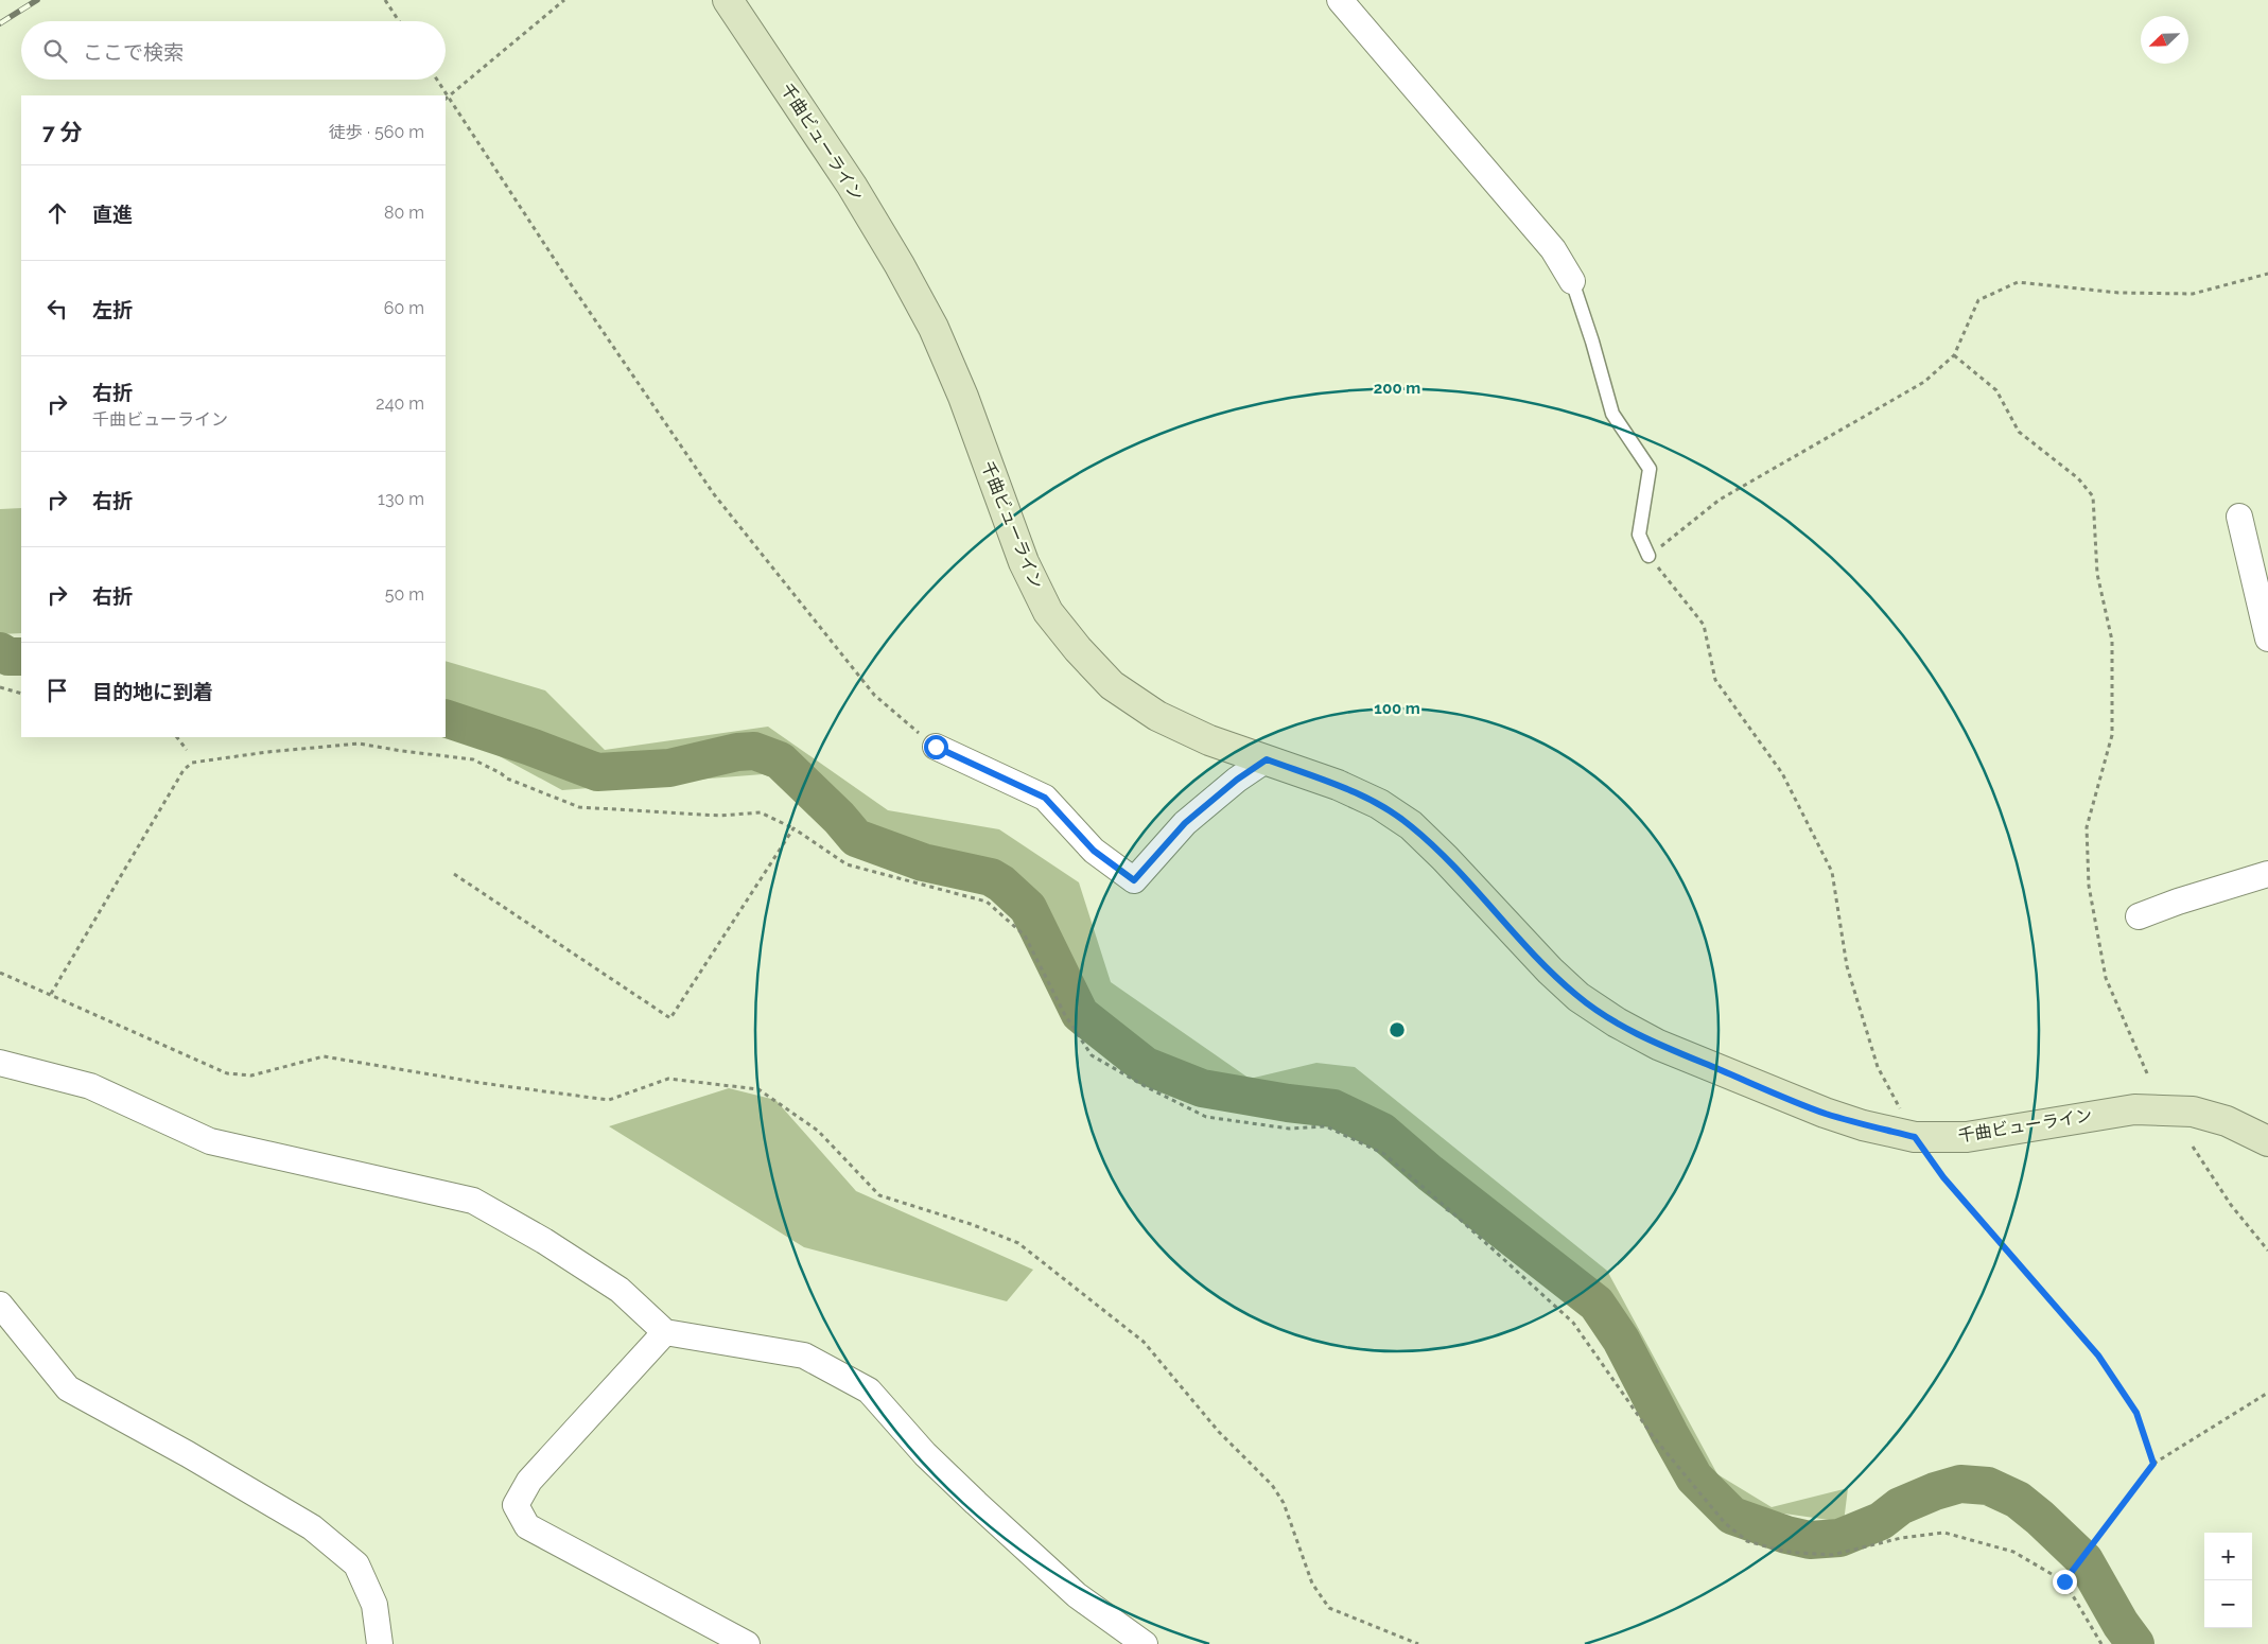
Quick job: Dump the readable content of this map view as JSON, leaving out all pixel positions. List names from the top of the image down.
{
  "streets": {
    "street": ["千曲ビューライン"]
  },
  "north": "bottom left",
  "page": {
    "search": "ここで検索",
    "heading": ["7 分", "徒歩 · 560 m"],
    "list": [
      ["直進", "80 m"],
      ["左折", "60 m"],
      ["右折", "千曲ビューライン", "240 m"],
      ["右折", "130 m"],
      ["右折", "50 m"],
      "目的地に到着"
    ],
    "map_buttons": ["+", "−"]
  },
  "rings": ["200 m", "100 m"]
}
